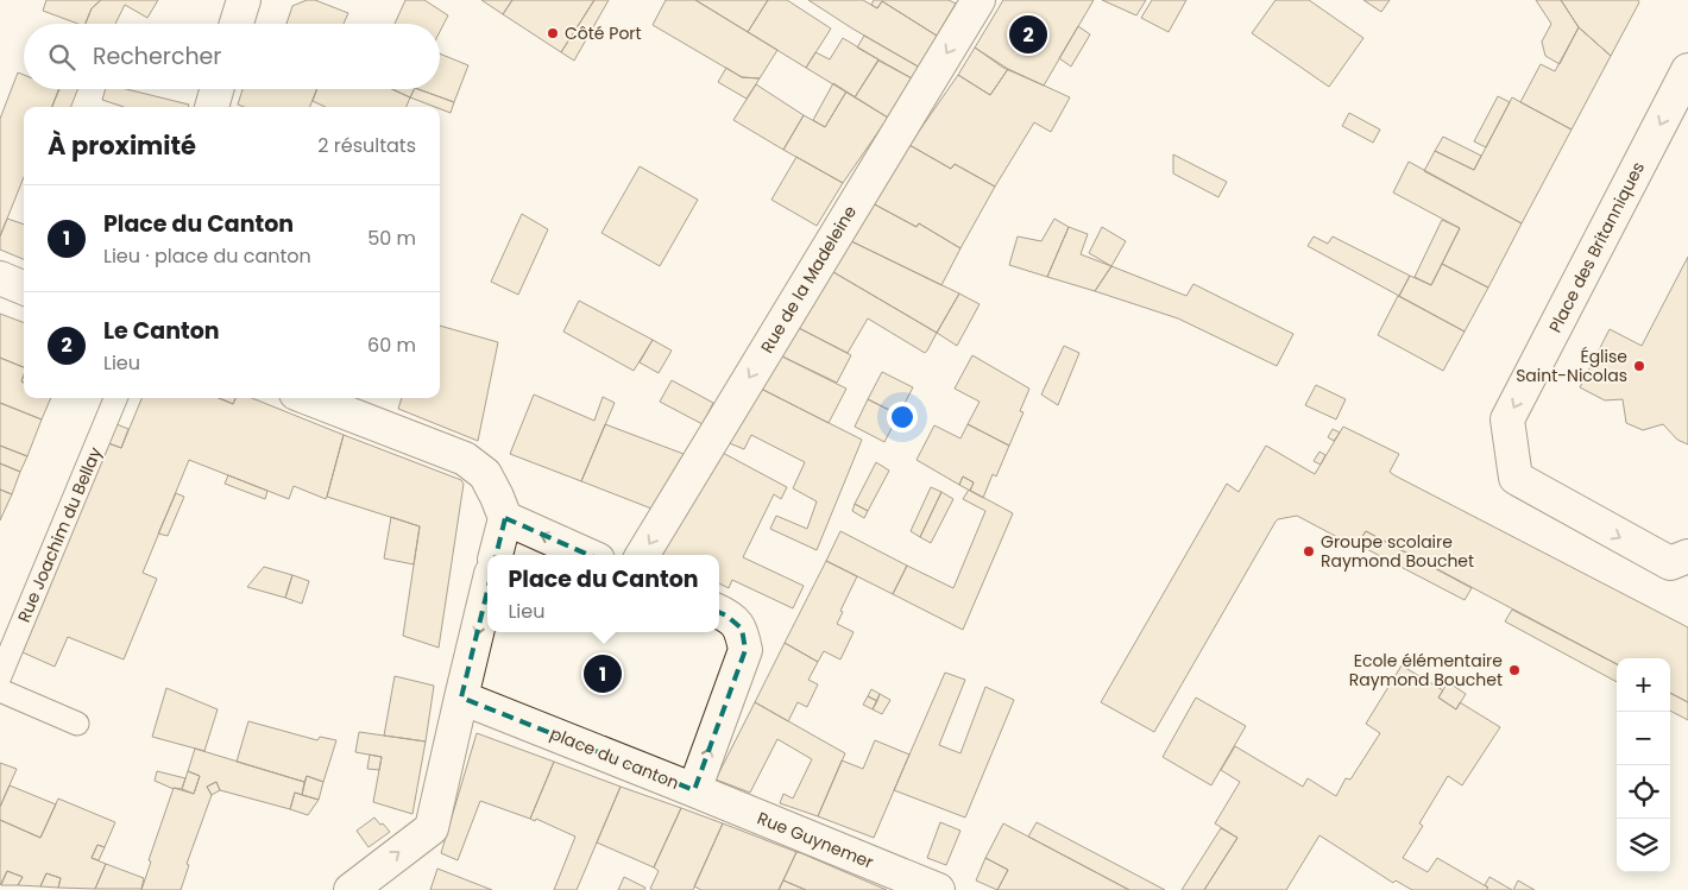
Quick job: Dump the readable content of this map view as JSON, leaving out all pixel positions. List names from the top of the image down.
{
  "streets": {
    "street": [
      "Place des Britanniques",
      "Rue de la Madeleine",
      "place du canton",
      "Rue Guynemer"
    ],
    "lane": ["Rue Joachim du Bellay"]
  },
  "crossings": [
    ["place du canton", "Rue Guynemer"]
  ],
  "one_way": ["Rue de la Madeleine", "place du canton"],
  "places": [
    "Côté Port",
    "Église Saint-Nicolas",
    "Groupe scolaire Raymond Bouchet",
    "Ecole élémentaire Raymond Bouchet"
  ],
  "page": {
    "pins": ["2", "1"],
    "search": "Rechercher",
    "heading": ["À proximité", "2 résultats"],
    "list": [
      {
        "mark": "1",
        "name": "Place du Canton",
        "note": "Lieu · place du canton",
        "value": "50 m"
      },
      {
        "mark": "2",
        "name": "Le Canton",
        "note": "Lieu",
        "value": "60 m"
      }
    ],
    "popup": ["Place du Canton", "Lieu"],
    "map_buttons": ["+", "−"]
  }
}
